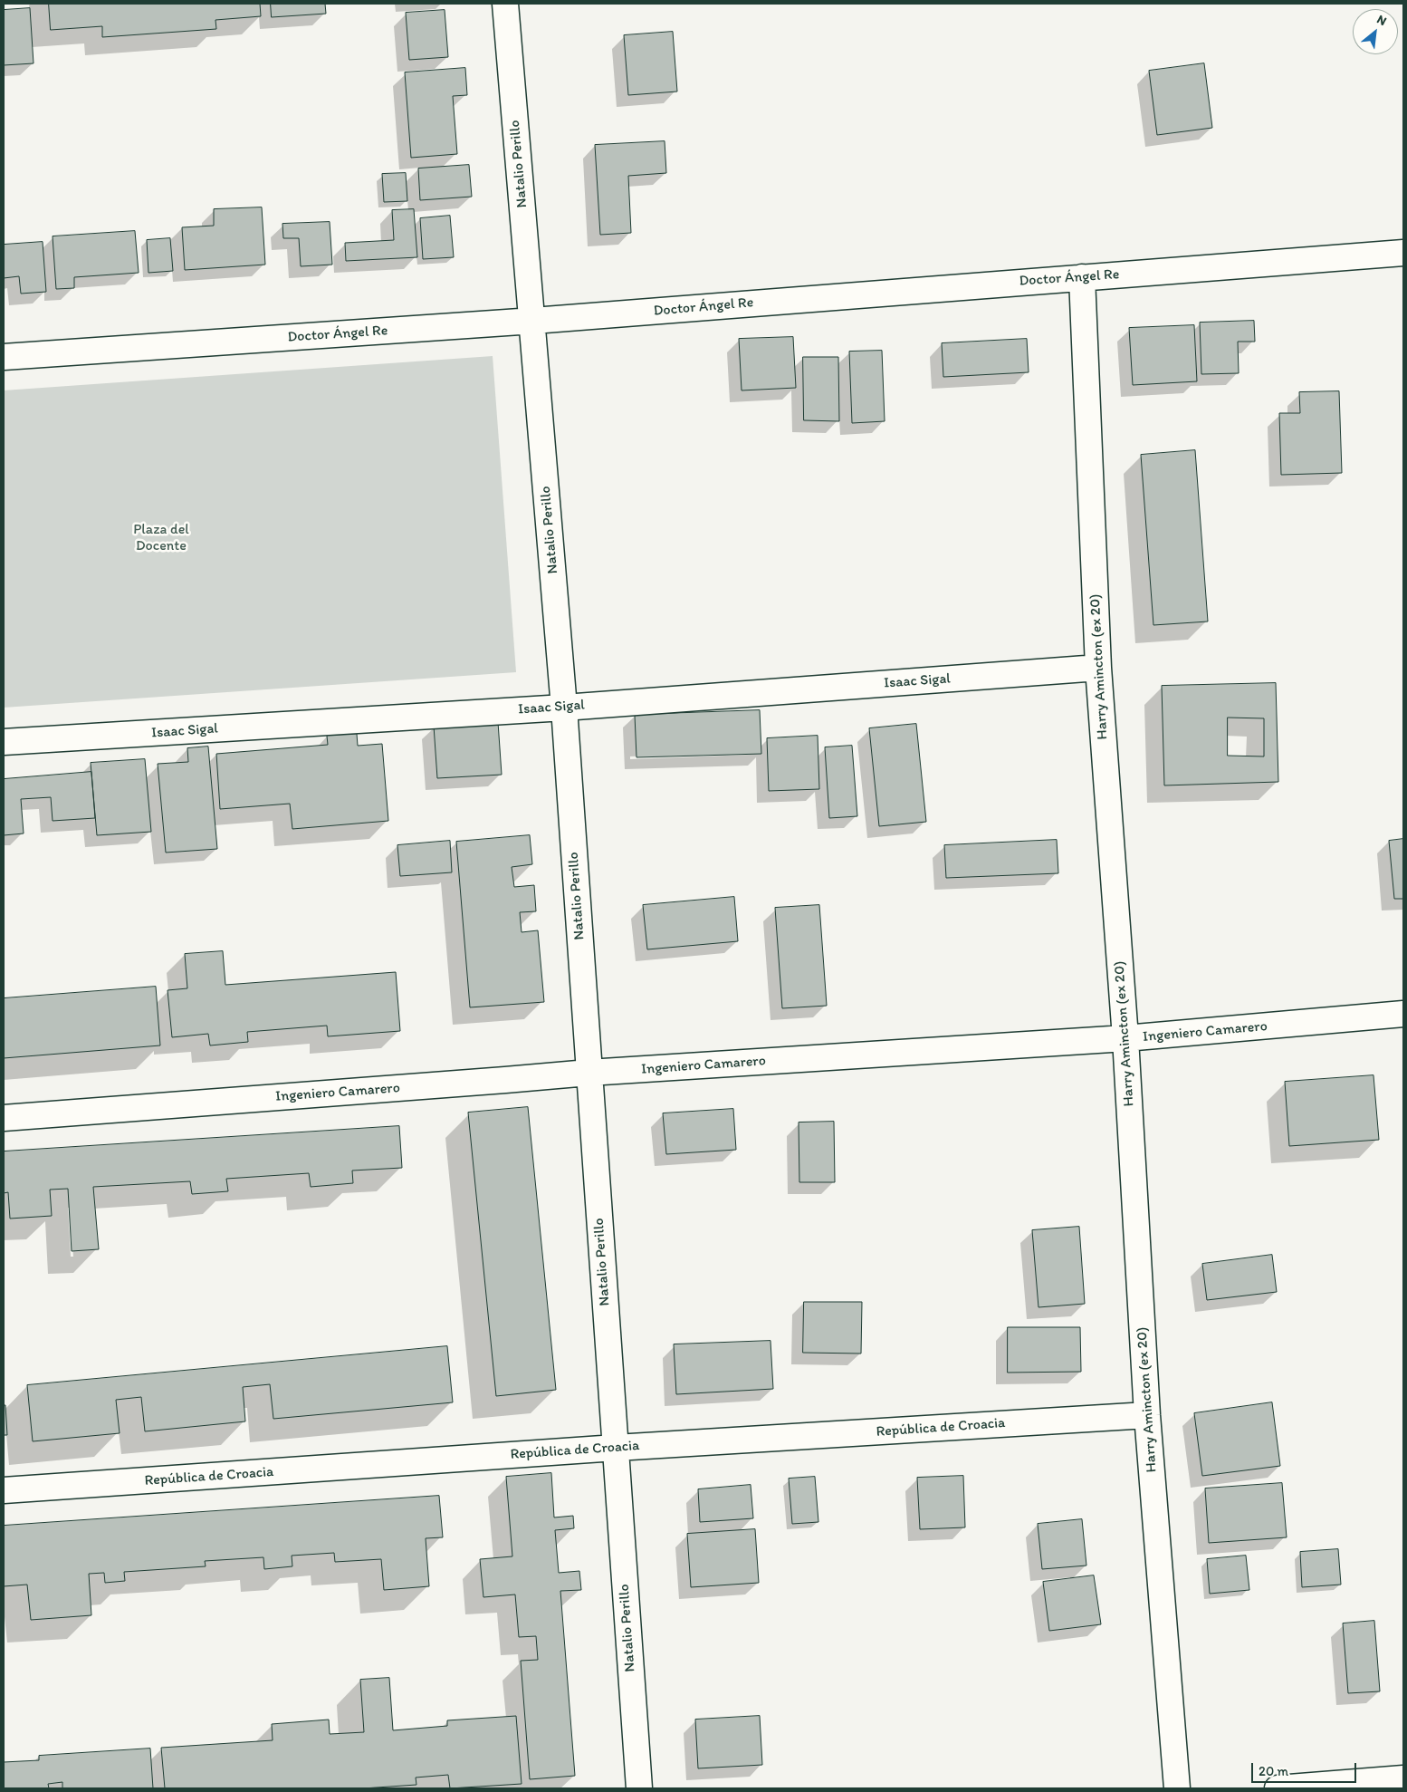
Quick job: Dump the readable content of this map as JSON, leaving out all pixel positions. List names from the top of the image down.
{
  "streets": {
    "street": [
      "Natalio Perillo",
      "Doctor Ángel Re",
      "Harry Amincton (ex 20)",
      "Isaac Sigal",
      "Ingeniero Camarero",
      "República de Croacia"
    ]
  },
  "crossings": [
    ["Natalio Perillo", "Doctor Ángel Re"],
    ["Natalio Perillo", "Isaac Sigal"],
    ["Natalio Perillo", "Ingeniero Camarero"],
    ["Natalio Perillo", "República de Croacia"],
    ["Doctor Ángel Re", "Harry Amincton (ex 20)"],
    ["Harry Amincton (ex 20)", "Isaac Sigal"],
    ["Harry Amincton (ex 20)", "Ingeniero Camarero"],
    ["Harry Amincton (ex 20)", "República de Croacia"]
  ],
  "parks": ["Plaza del Docente"],
  "scale_bar": "20 m",
  "north": "top right"
}
